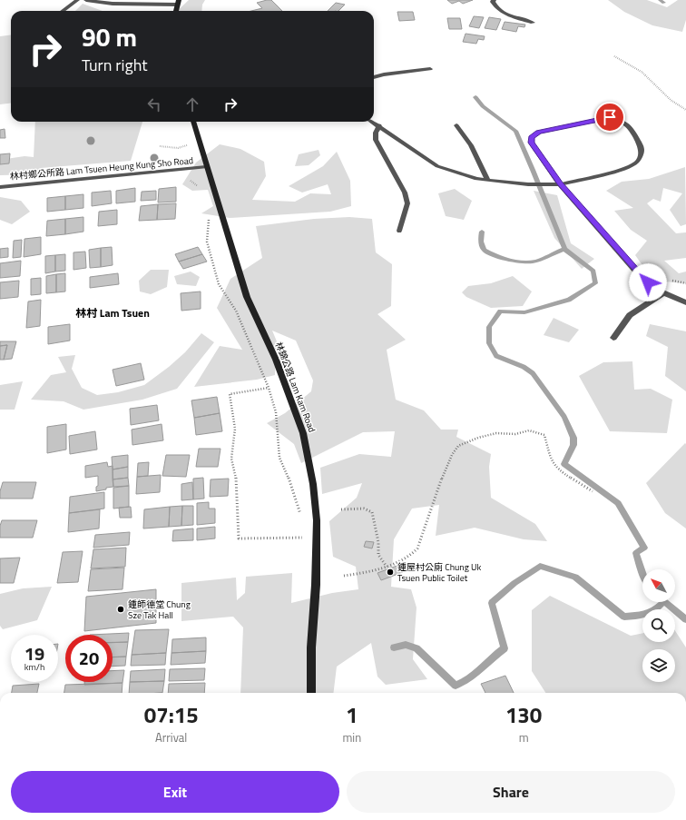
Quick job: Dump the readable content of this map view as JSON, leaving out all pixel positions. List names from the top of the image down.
{
  "streets": {
    "main road": ["林錦公路 Lam Kam Road"],
    "street": ["林村鄉公所路 Lam Tsuen Heung Kung Sho Road"]
  },
  "crossings": [
    ["林村鄉公所路 Lam Tsuen Heung Kung Sho Road", "林錦公路 Lam Kam Road"]
  ],
  "districts": ["林村 Lam Tsuen"],
  "places": ["鍾屋村公廁 Chung Uk Tsuen Public Toilet", "鍾師德堂 Chung Sze Tak Hall"],
  "north": "top left",
  "page": {
    "turn": ["90 m", "Turn right"],
    "speed": "19 km/h",
    "limit": "20",
    "eta": [
      "07:15",
      "Arrival",
      "1",
      "min",
      "130",
      "m"
    ],
    "buttons": ["Exit", "Share"]
  }
}
